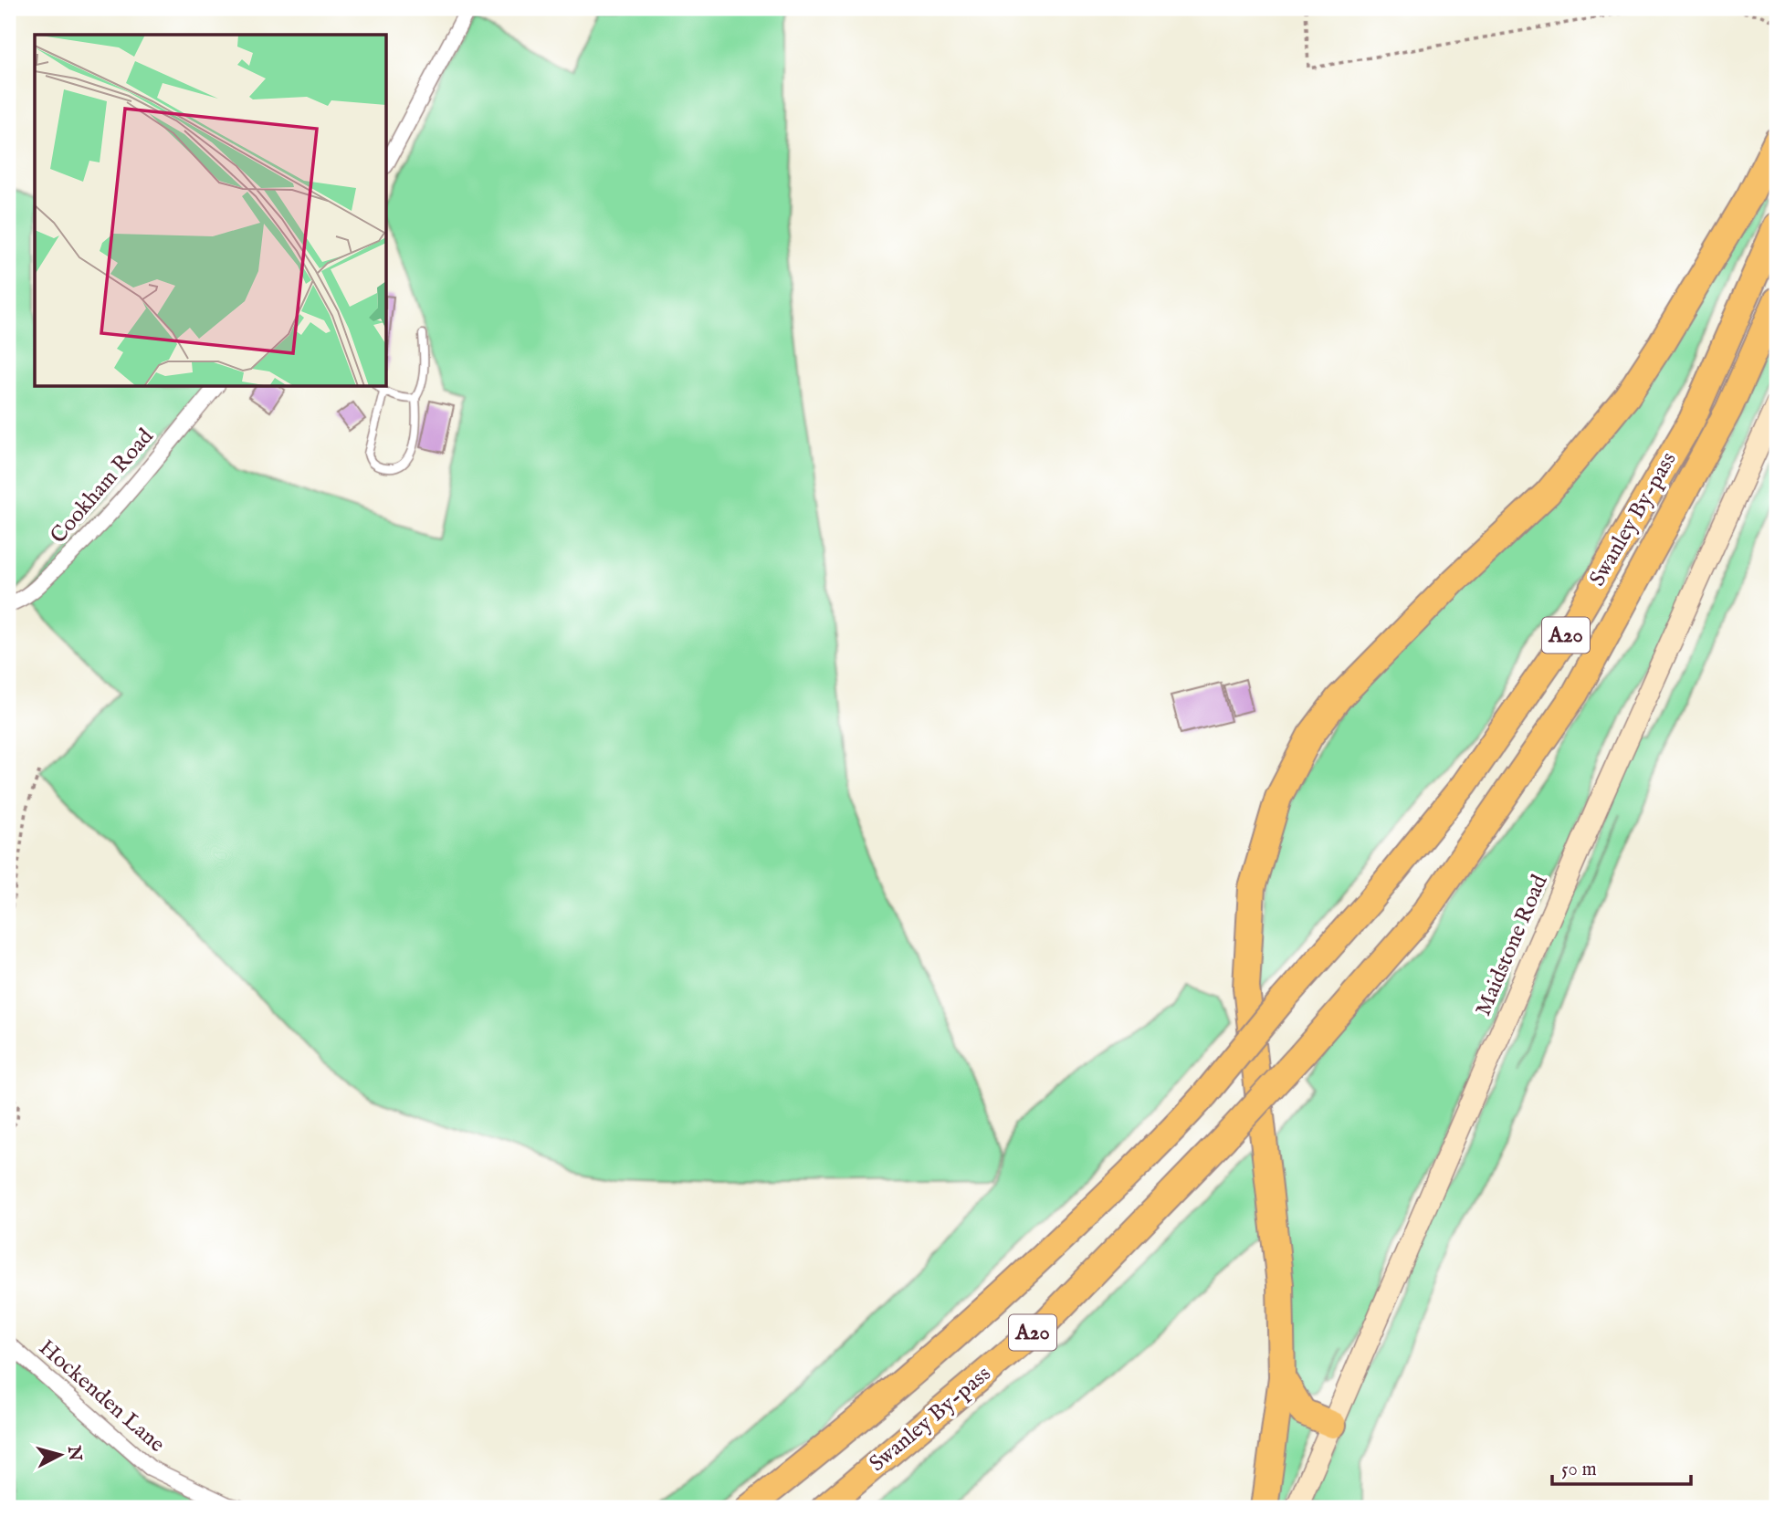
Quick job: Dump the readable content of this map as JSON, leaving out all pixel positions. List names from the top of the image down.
{
  "streets": {
    "highway": ["Swanley By-pass", "A20"],
    "main road": ["Maidstone Road"],
    "street": ["Cookham Road", "Hockenden Lane"]
  },
  "scale_bar": "50 m",
  "north": "right"
}
